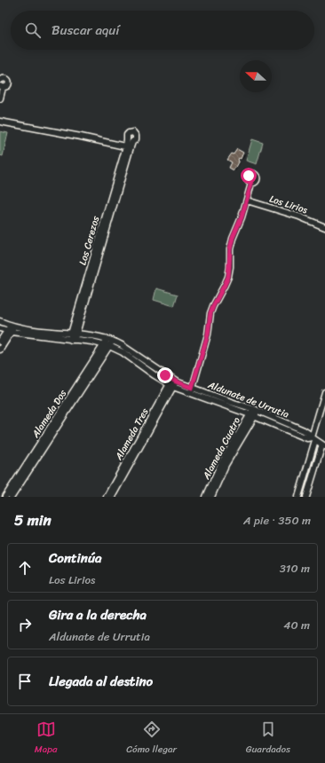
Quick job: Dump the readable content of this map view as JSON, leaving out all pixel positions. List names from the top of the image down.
{
  "streets": {
    "street": [
      "Los Lirios",
      "Los Cerezos",
      "Aldunate de Urrutia",
      "Alameda Dos",
      "Alameda Tres",
      "Alameda Cuatro"
    ]
  },
  "crossings": [
    ["Los Cerezos", "Aldunate de Urrutia"],
    ["Aldunate de Urrutia", "Alameda Dos"],
    ["Aldunate de Urrutia", "Alameda Tres"],
    ["Aldunate de Urrutia", "Alameda Cuatro"]
  ],
  "north": "left",
  "page": {
    "search": "Buscar aquí",
    "heading": ["5 min", "A pie · 350 m"],
    "list": [
      ["Continúa", "Los Lirios", "310 m"],
      ["Gira a la derecha", "Aldunate de Urrutia", "40 m"],
      "Llegada al destino"
    ],
    "nav": ["Mapa", "Cómo llegar", "Guardados"]
  }
}
